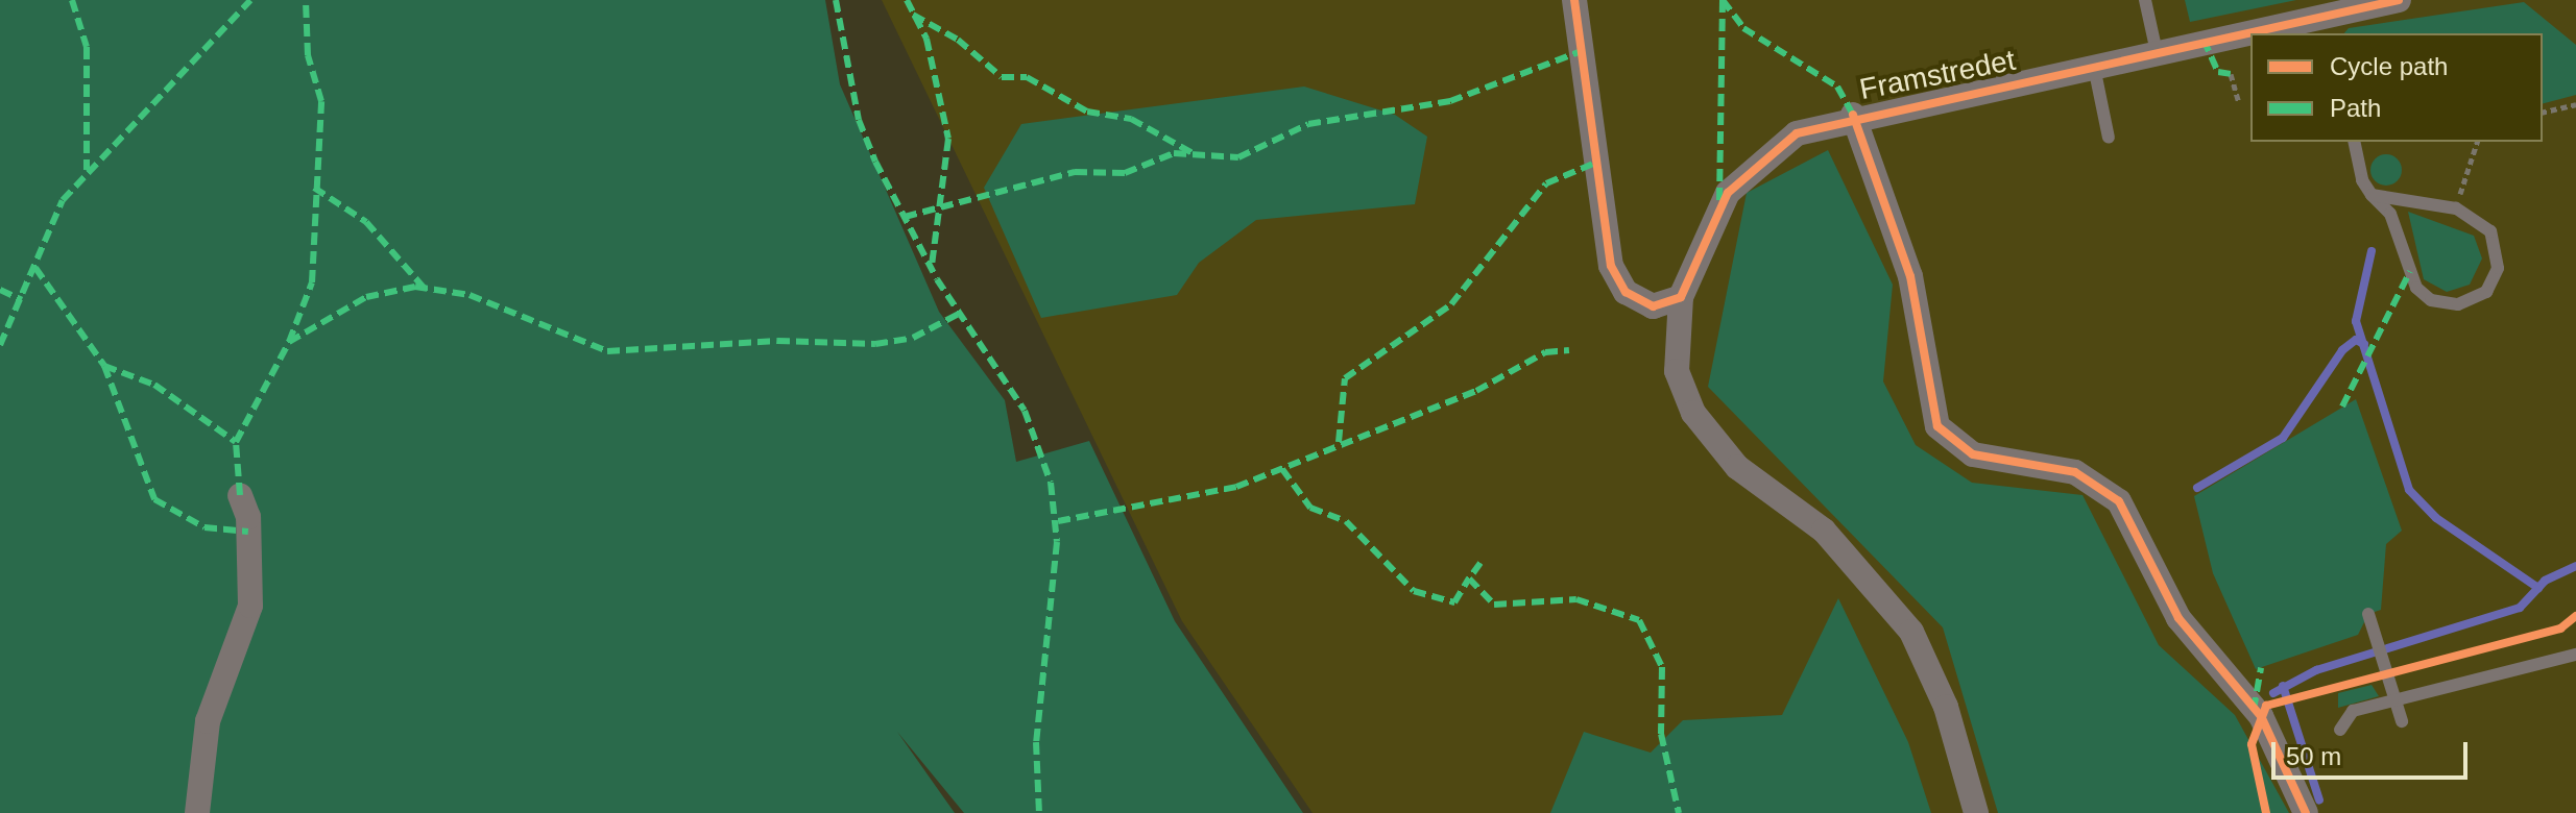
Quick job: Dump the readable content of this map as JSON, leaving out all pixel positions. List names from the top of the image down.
{
  "streets": {
    "street": ["Framstredet"]
  },
  "legend": ["Cycle path", "Path"],
  "scale_bar": "50 m"
}
